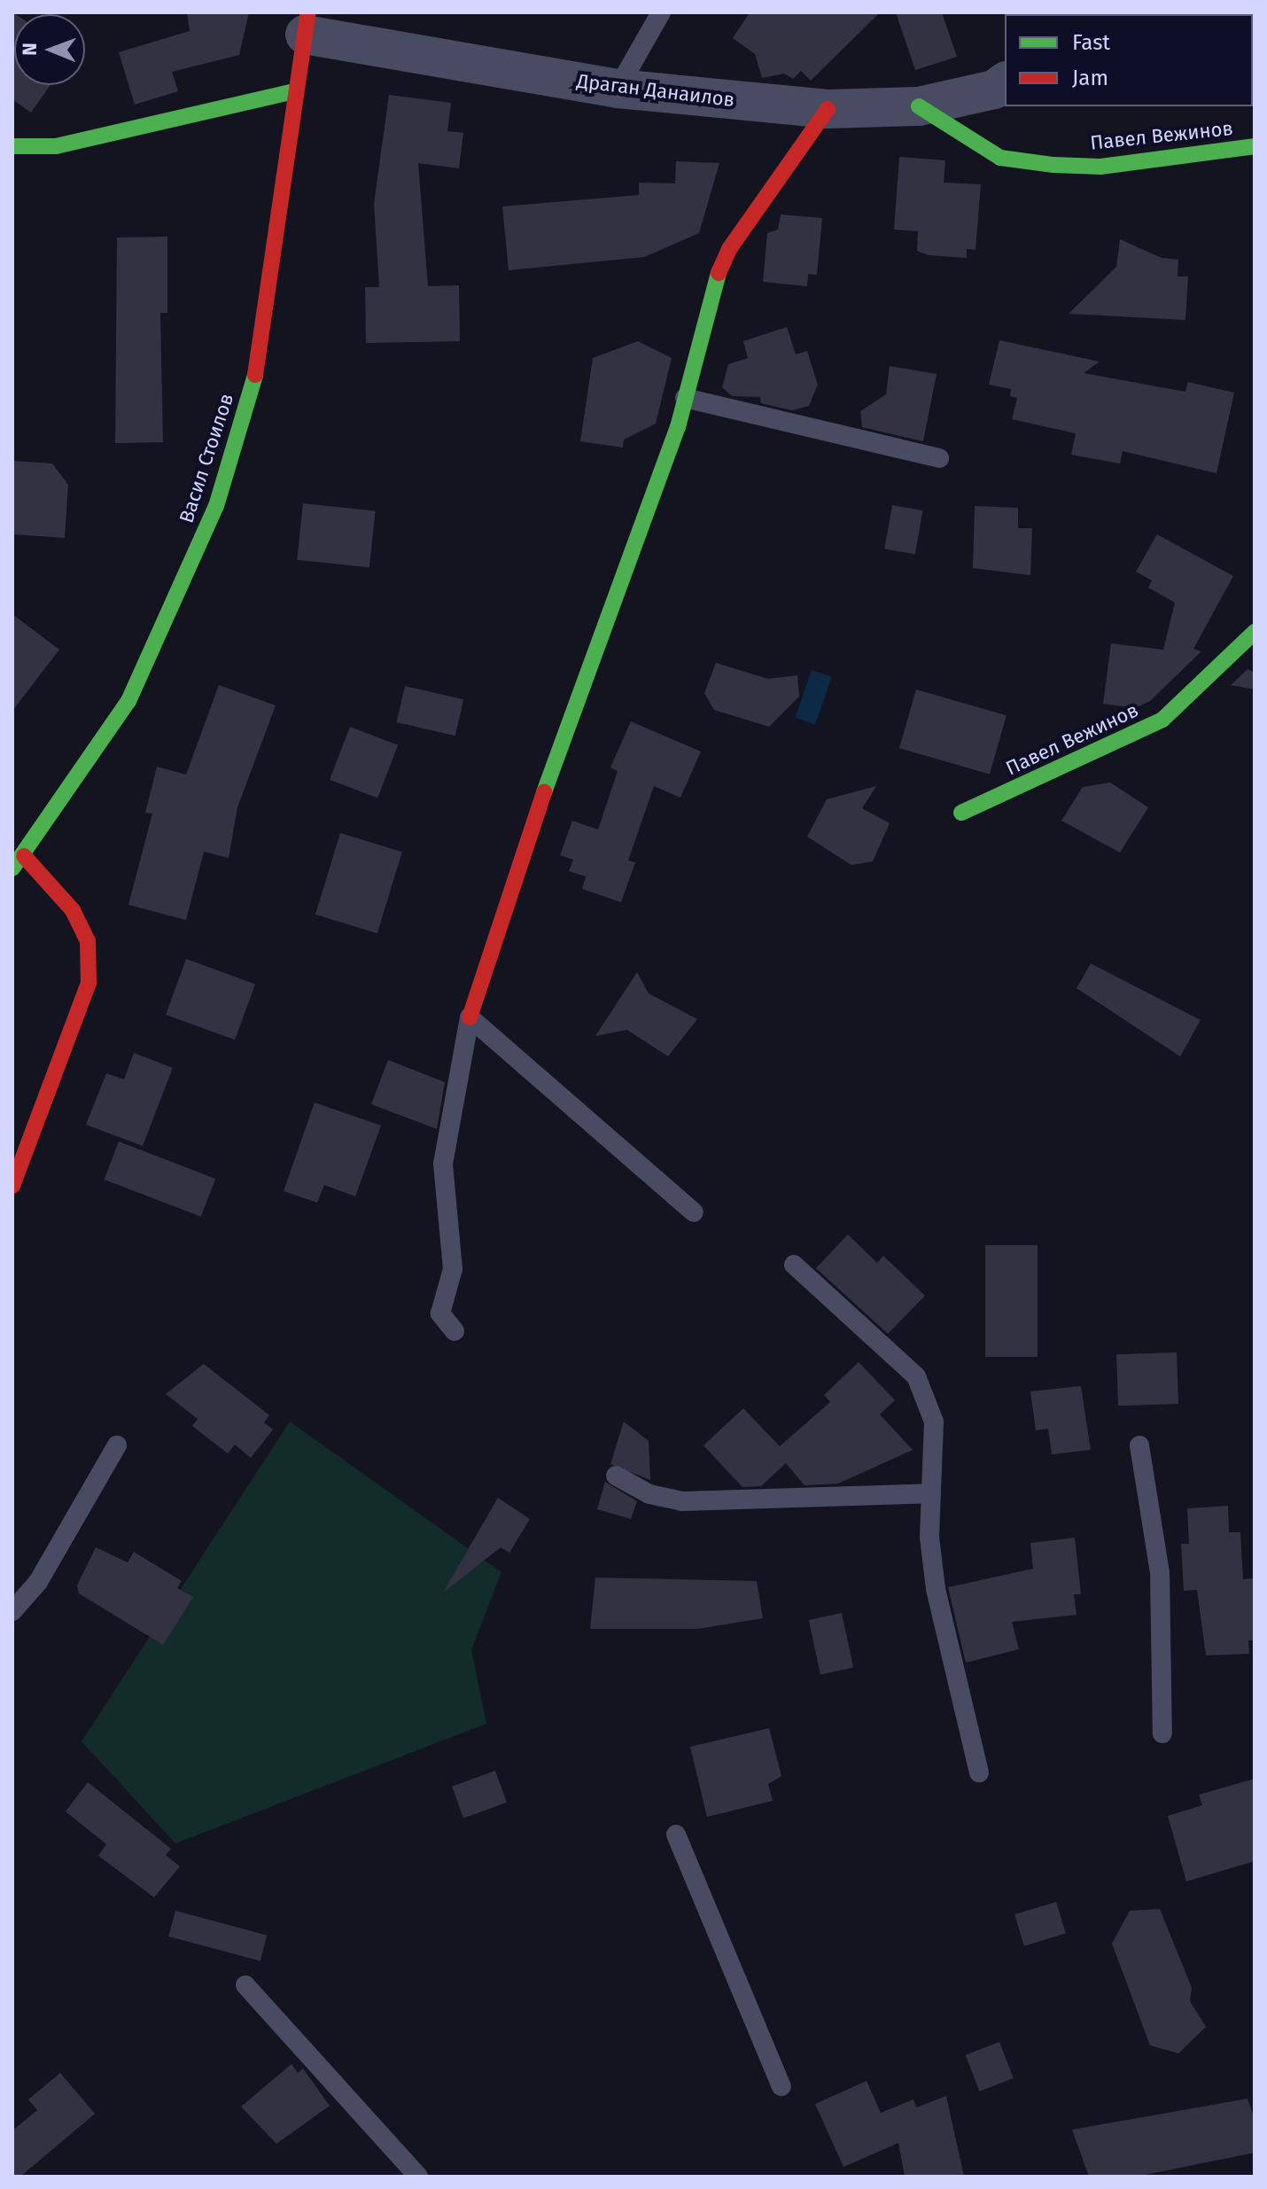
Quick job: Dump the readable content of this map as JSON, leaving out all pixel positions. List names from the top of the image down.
{
  "streets": {
    "street": ["Драган Данаилов", "Павел Вежинов", "Васил Стоилов"]
  },
  "crossings": [
    ["Драган Данаилов", "Павел Вежинов"],
    ["Драган Данаилов", "Васил Стоилов"]
  ],
  "legend": ["Fast", "Jam"],
  "north": "left"
}
